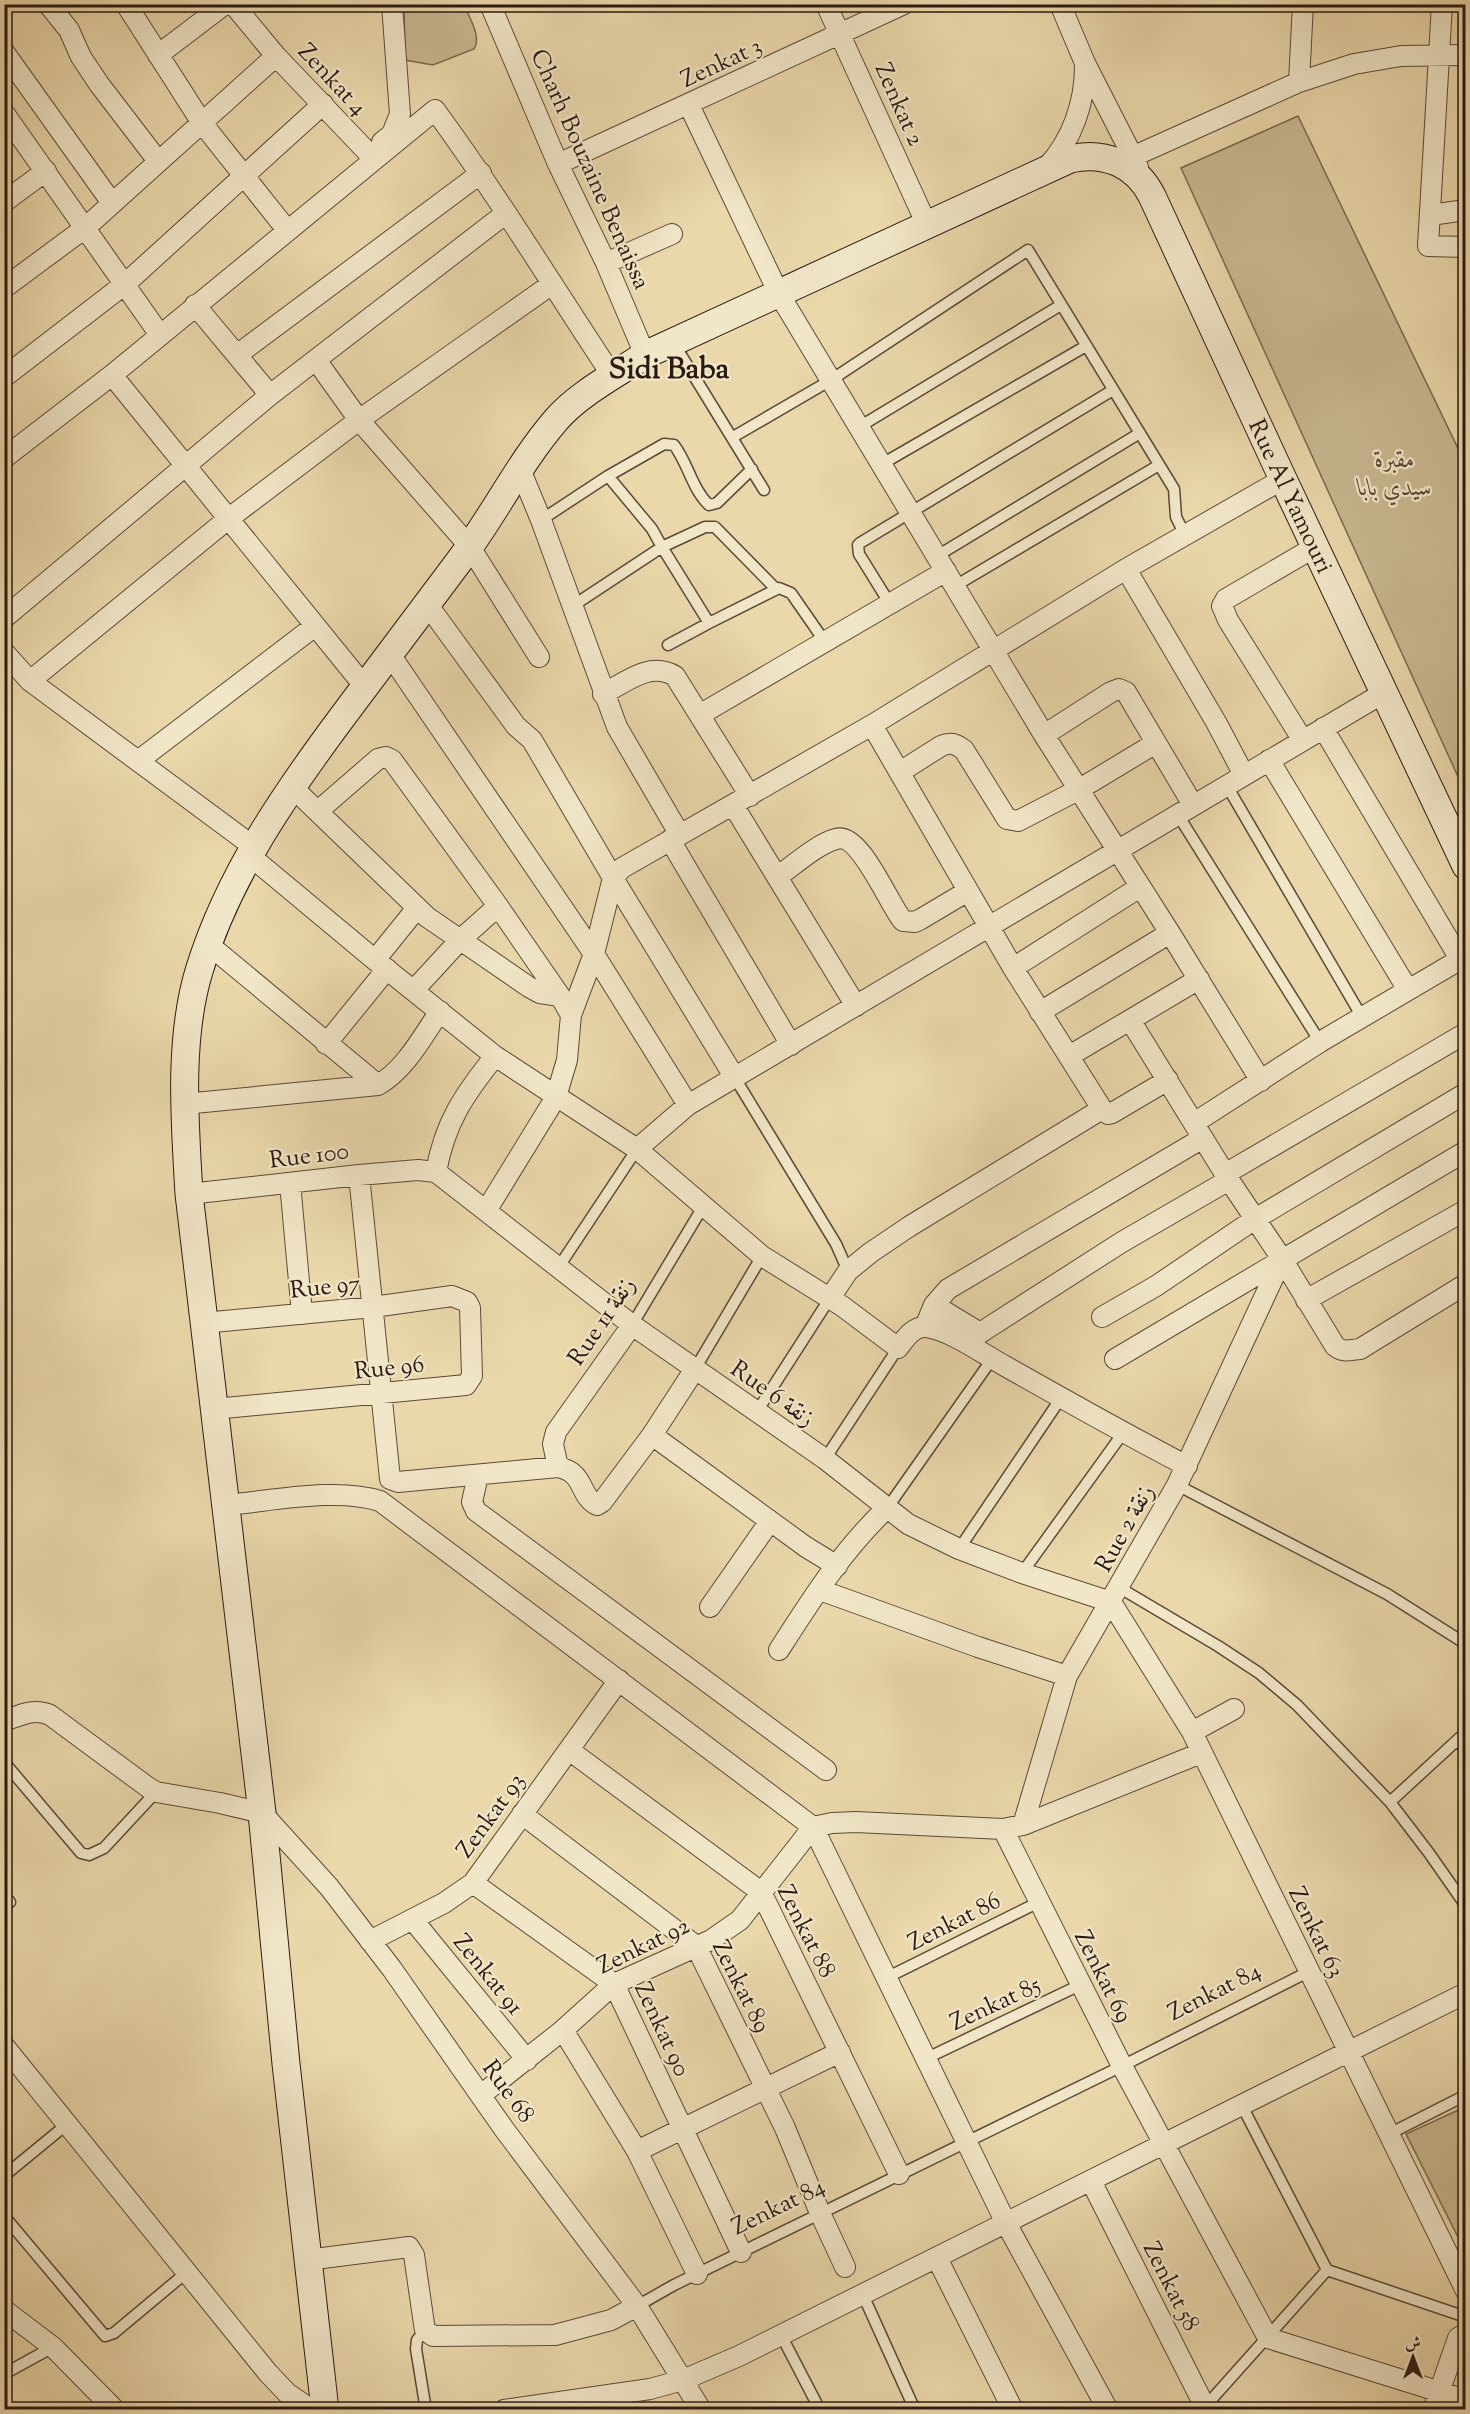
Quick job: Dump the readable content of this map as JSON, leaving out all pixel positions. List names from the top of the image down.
{
  "streets": {
    "street": [
      "Zenkat 3",
      "Zenkat 4",
      "Zenkat 2",
      "Charh Bouzaine Benaissa",
      "Rue Al Yamouri",
      "Rue 100",
      "Rue 97",
      "Rue 11 زنقة",
      "Rue 96",
      "Rue 6 زنقة",
      "Rue 2 زنقة",
      "Zenkat 93",
      "Zenkat 88",
      "Zenkat 63",
      "Zenkat 92",
      "Zenkat 91",
      "Zenkat 69",
      "Zenkat 89",
      "Zenkat 84",
      "Zenkat 90",
      "Rue 68",
      "Zenkat 58"
    ],
    "lane": ["Zenkat 86", "Zenkat 85"]
  },
  "crossings": [
    ["Zenkat 3", "Zenkat 2"],
    ["Zenkat 3", "Charh Bouzaine Benaissa"],
    ["Rue 100", "Rue 6 زنقة"],
    ["Rue 97", "Rue 96"],
    ["Rue 11 زنقة", "Rue 6 زنقة"],
    ["Rue 6 زنقة", "Rue 2 زنقة"],
    ["Rue 6 زنقة", "Zenkat 63"],
    ["Rue 2 زنقة", "Zenkat 63"],
    ["Rue 2 زنقة", "Zenkat 69"],
    ["Zenkat 93", "Zenkat 88"],
    ["Zenkat 93", "Zenkat 91"],
    ["Zenkat 93", "Zenkat 89"],
    ["Zenkat 93", "Zenkat 90"],
    ["Zenkat 93", "Rue 68"],
    ["Zenkat 86", "Zenkat 69"],
    ["Zenkat 88", "Zenkat 92"],
    ["Zenkat 88", "Zenkat 84"],
    ["Zenkat 63", "Zenkat 84"],
    ["Zenkat 92", "Zenkat 91"],
    ["Zenkat 92", "Zenkat 89"],
    ["Zenkat 92", "Zenkat 90"],
    ["Zenkat 92", "Rue 68"],
    ["Zenkat 69", "Zenkat 84"],
    ["Zenkat 69", "Zenkat 85"],
    ["Zenkat 89", "Zenkat 84"],
    ["Zenkat 84", "Zenkat 90"],
    ["Zenkat 84", "Rue 68"]
  ],
  "districts": ["Sidi Baba"],
  "parks": ["مقبرة سيدي بابا"],
  "north": "top"
}
